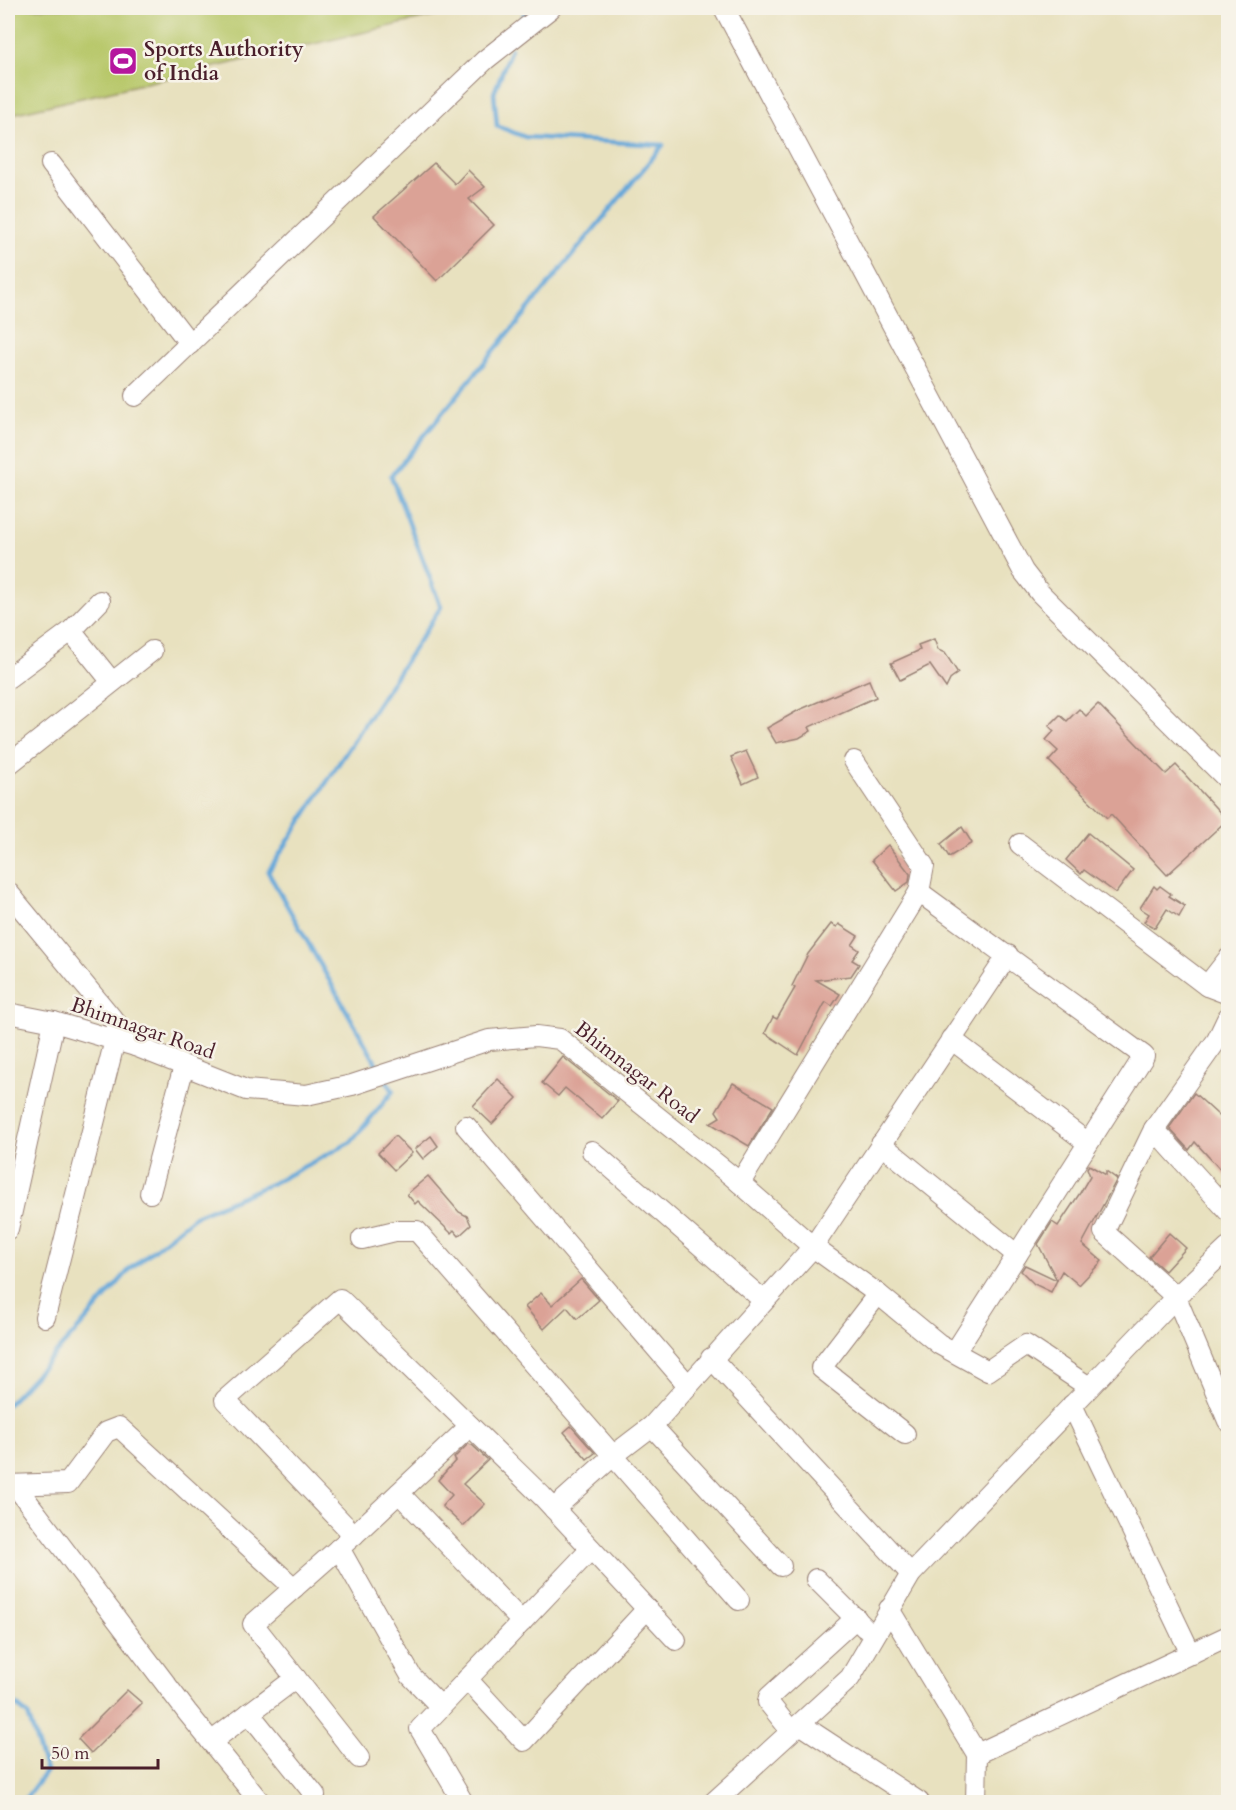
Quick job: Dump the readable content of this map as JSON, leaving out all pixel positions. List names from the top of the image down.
{
  "streets": {
    "street": ["Bhimnagar Road"]
  },
  "places": {
    "sports": ["Sports Authority of India"]
  },
  "scale_bar": "50 m"
}
